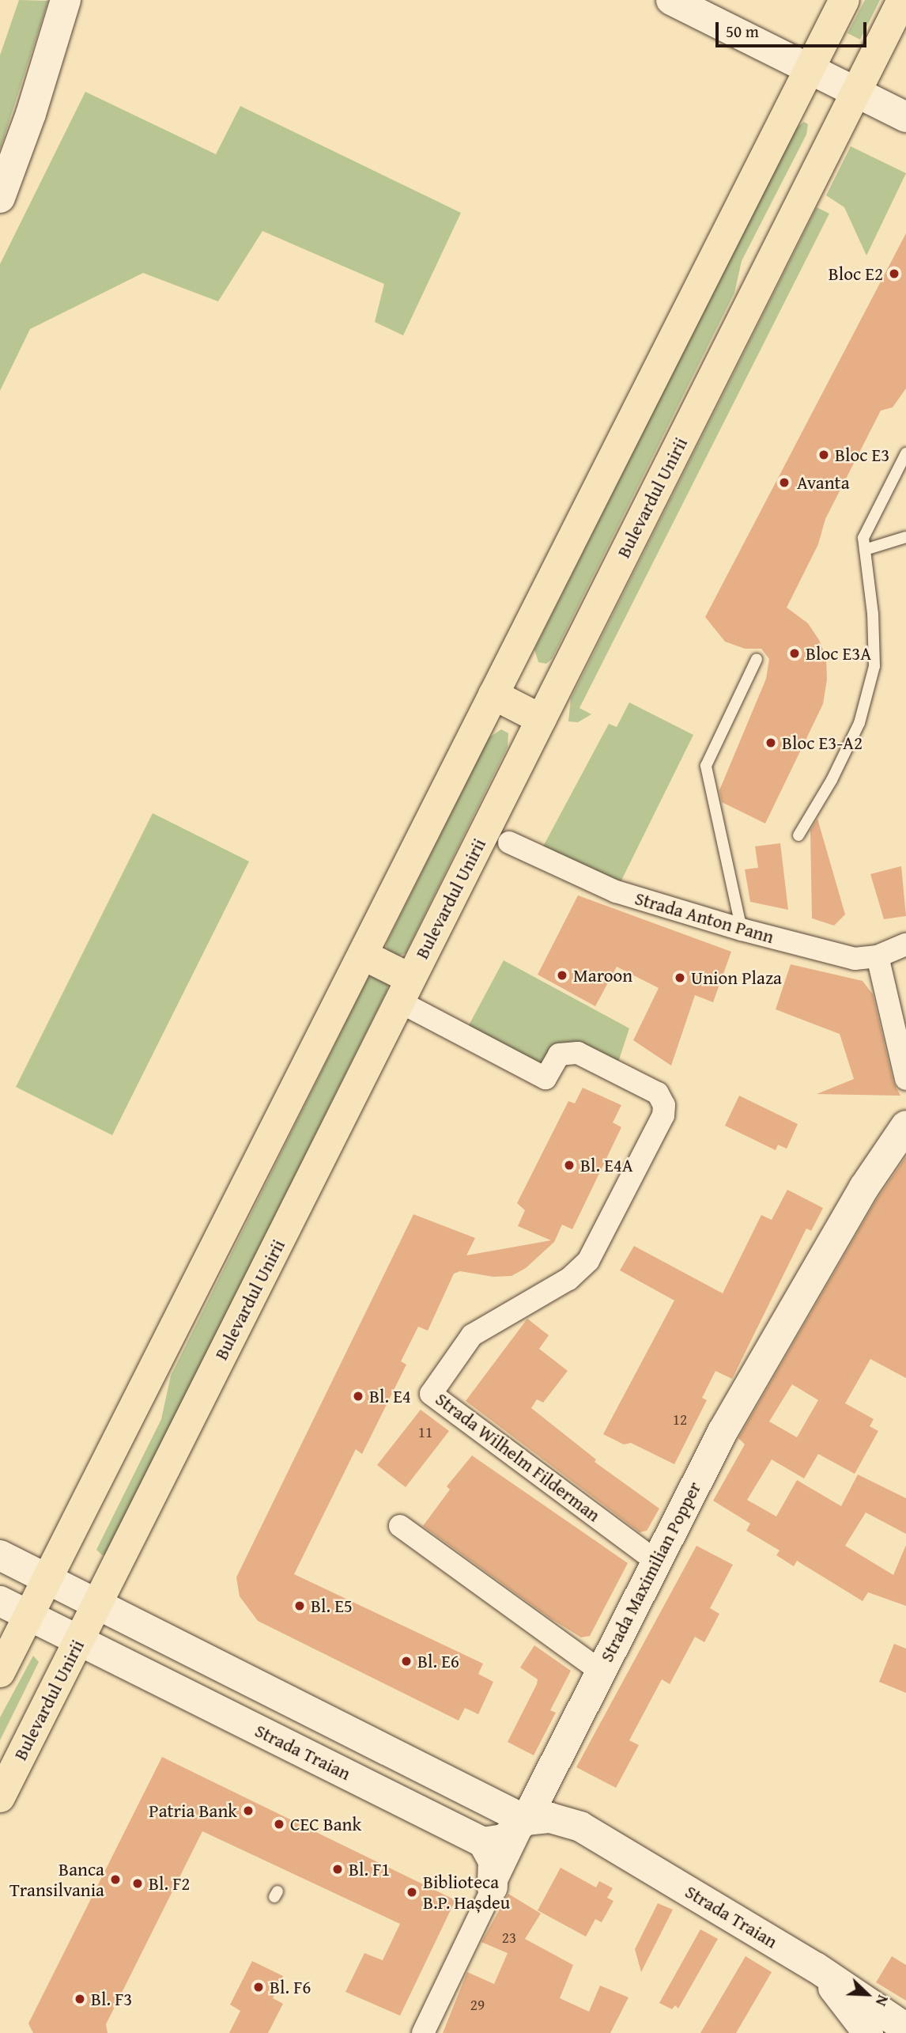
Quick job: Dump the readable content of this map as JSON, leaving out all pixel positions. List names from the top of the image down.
{
  "streets": {
    "main road": ["Bulevardul Unirii"],
    "street": [
      "Strada Anton Pann",
      "Strada Wilhelm Filderman",
      "Strada Maximilian Popper",
      "Strada Traian"
    ]
  },
  "crossings": [
    ["Bulevardul Unirii", "Strada Wilhelm Filderman"],
    ["Bulevardul Unirii", "Strada Traian"],
    ["Strada Wilhelm Filderman", "Strada Maximilian Popper"],
    ["Strada Maximilian Popper", "Strada Traian"]
  ],
  "places": [
    "Bloc E2",
    "Bloc E3",
    "Avanta",
    "Bloc E3A",
    "Bloc E3-A2",
    "Maroon",
    "Union Plaza",
    "Bl. E4A",
    "Bl. E4",
    "Bl. E5",
    "Bl. E6",
    "Patria Bank",
    "CEC Bank",
    "Bl. F1",
    "Banca Transilvania",
    "Bl. F2",
    "Biblioteca B.P. Hașdeu",
    "Bl. F6",
    "Bl. F3"
  ],
  "house_numbers": [
    "12",
    "11",
    "23",
    "29"
  ],
  "scale_bar": "50 m",
  "north": "bottom right"
}
